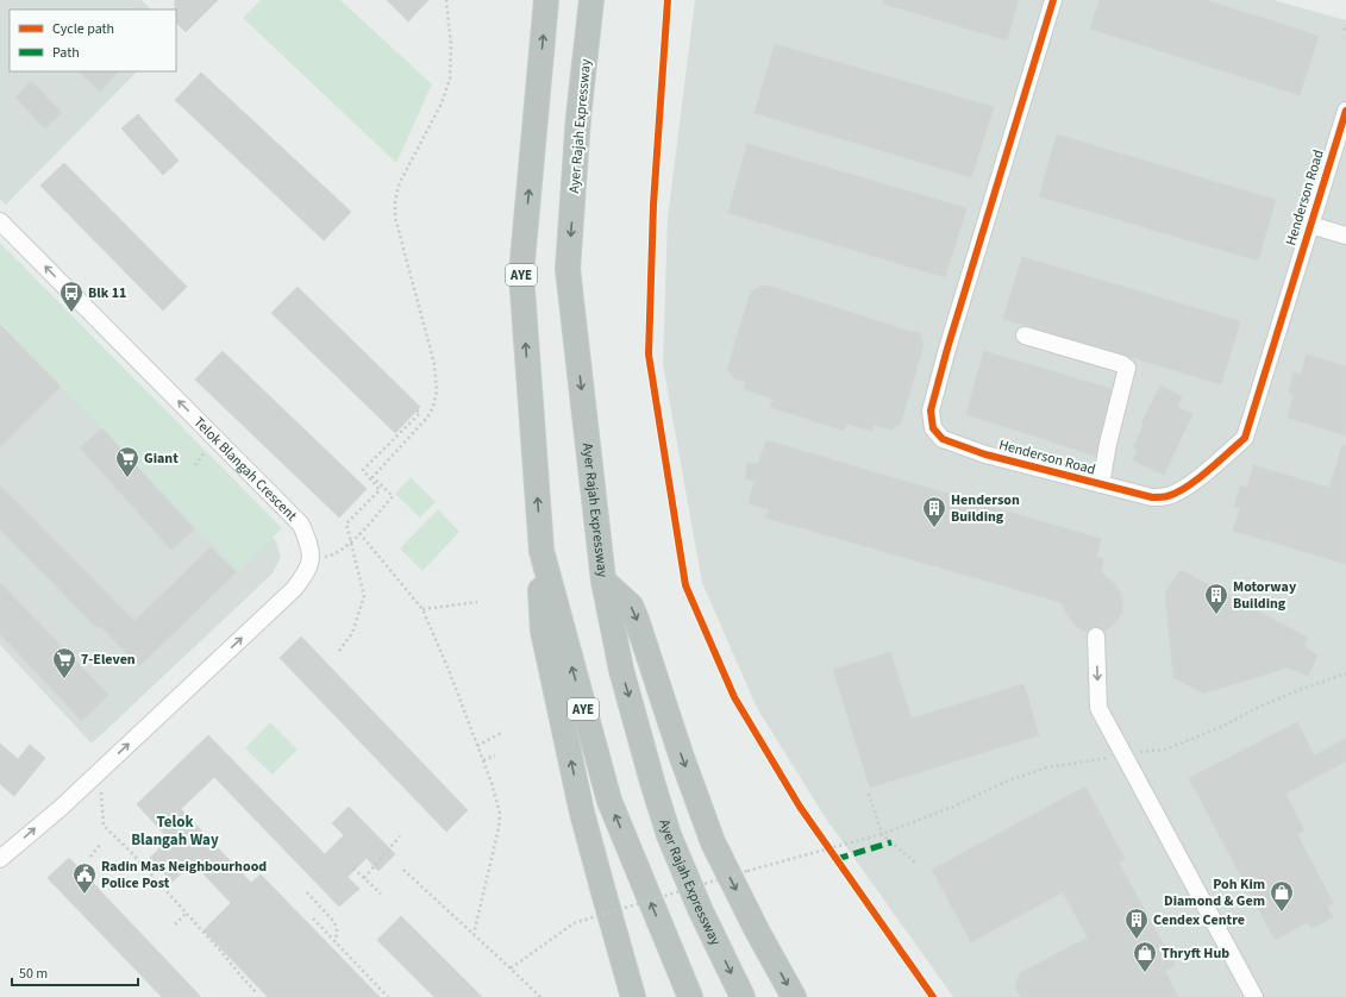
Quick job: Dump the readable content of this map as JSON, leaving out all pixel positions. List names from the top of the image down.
{
  "streets": {
    "highway": ["Ayer Rajah Expressway", "AYE"],
    "street": ["Henderson Road", "Telok Blangah Crescent"]
  },
  "one_way": ["Telok Blangah Crescent"],
  "districts": ["Telok Blangah Way"],
  "places": {
    "bus stop": ["Blk 11"],
    "supermarket": ["Giant", "7-Eleven"],
    "building": ["Henderson Building", "Motorway Building", "Cendex Centre"],
    "public building": ["Radin Mas Neighbourhood Police Post"],
    "shop": ["Poh Kim Diamond & Gem", "Thryft Hub"]
  },
  "legend": ["Cycle path", "Path"],
  "scale_bar": "50 m"
}
